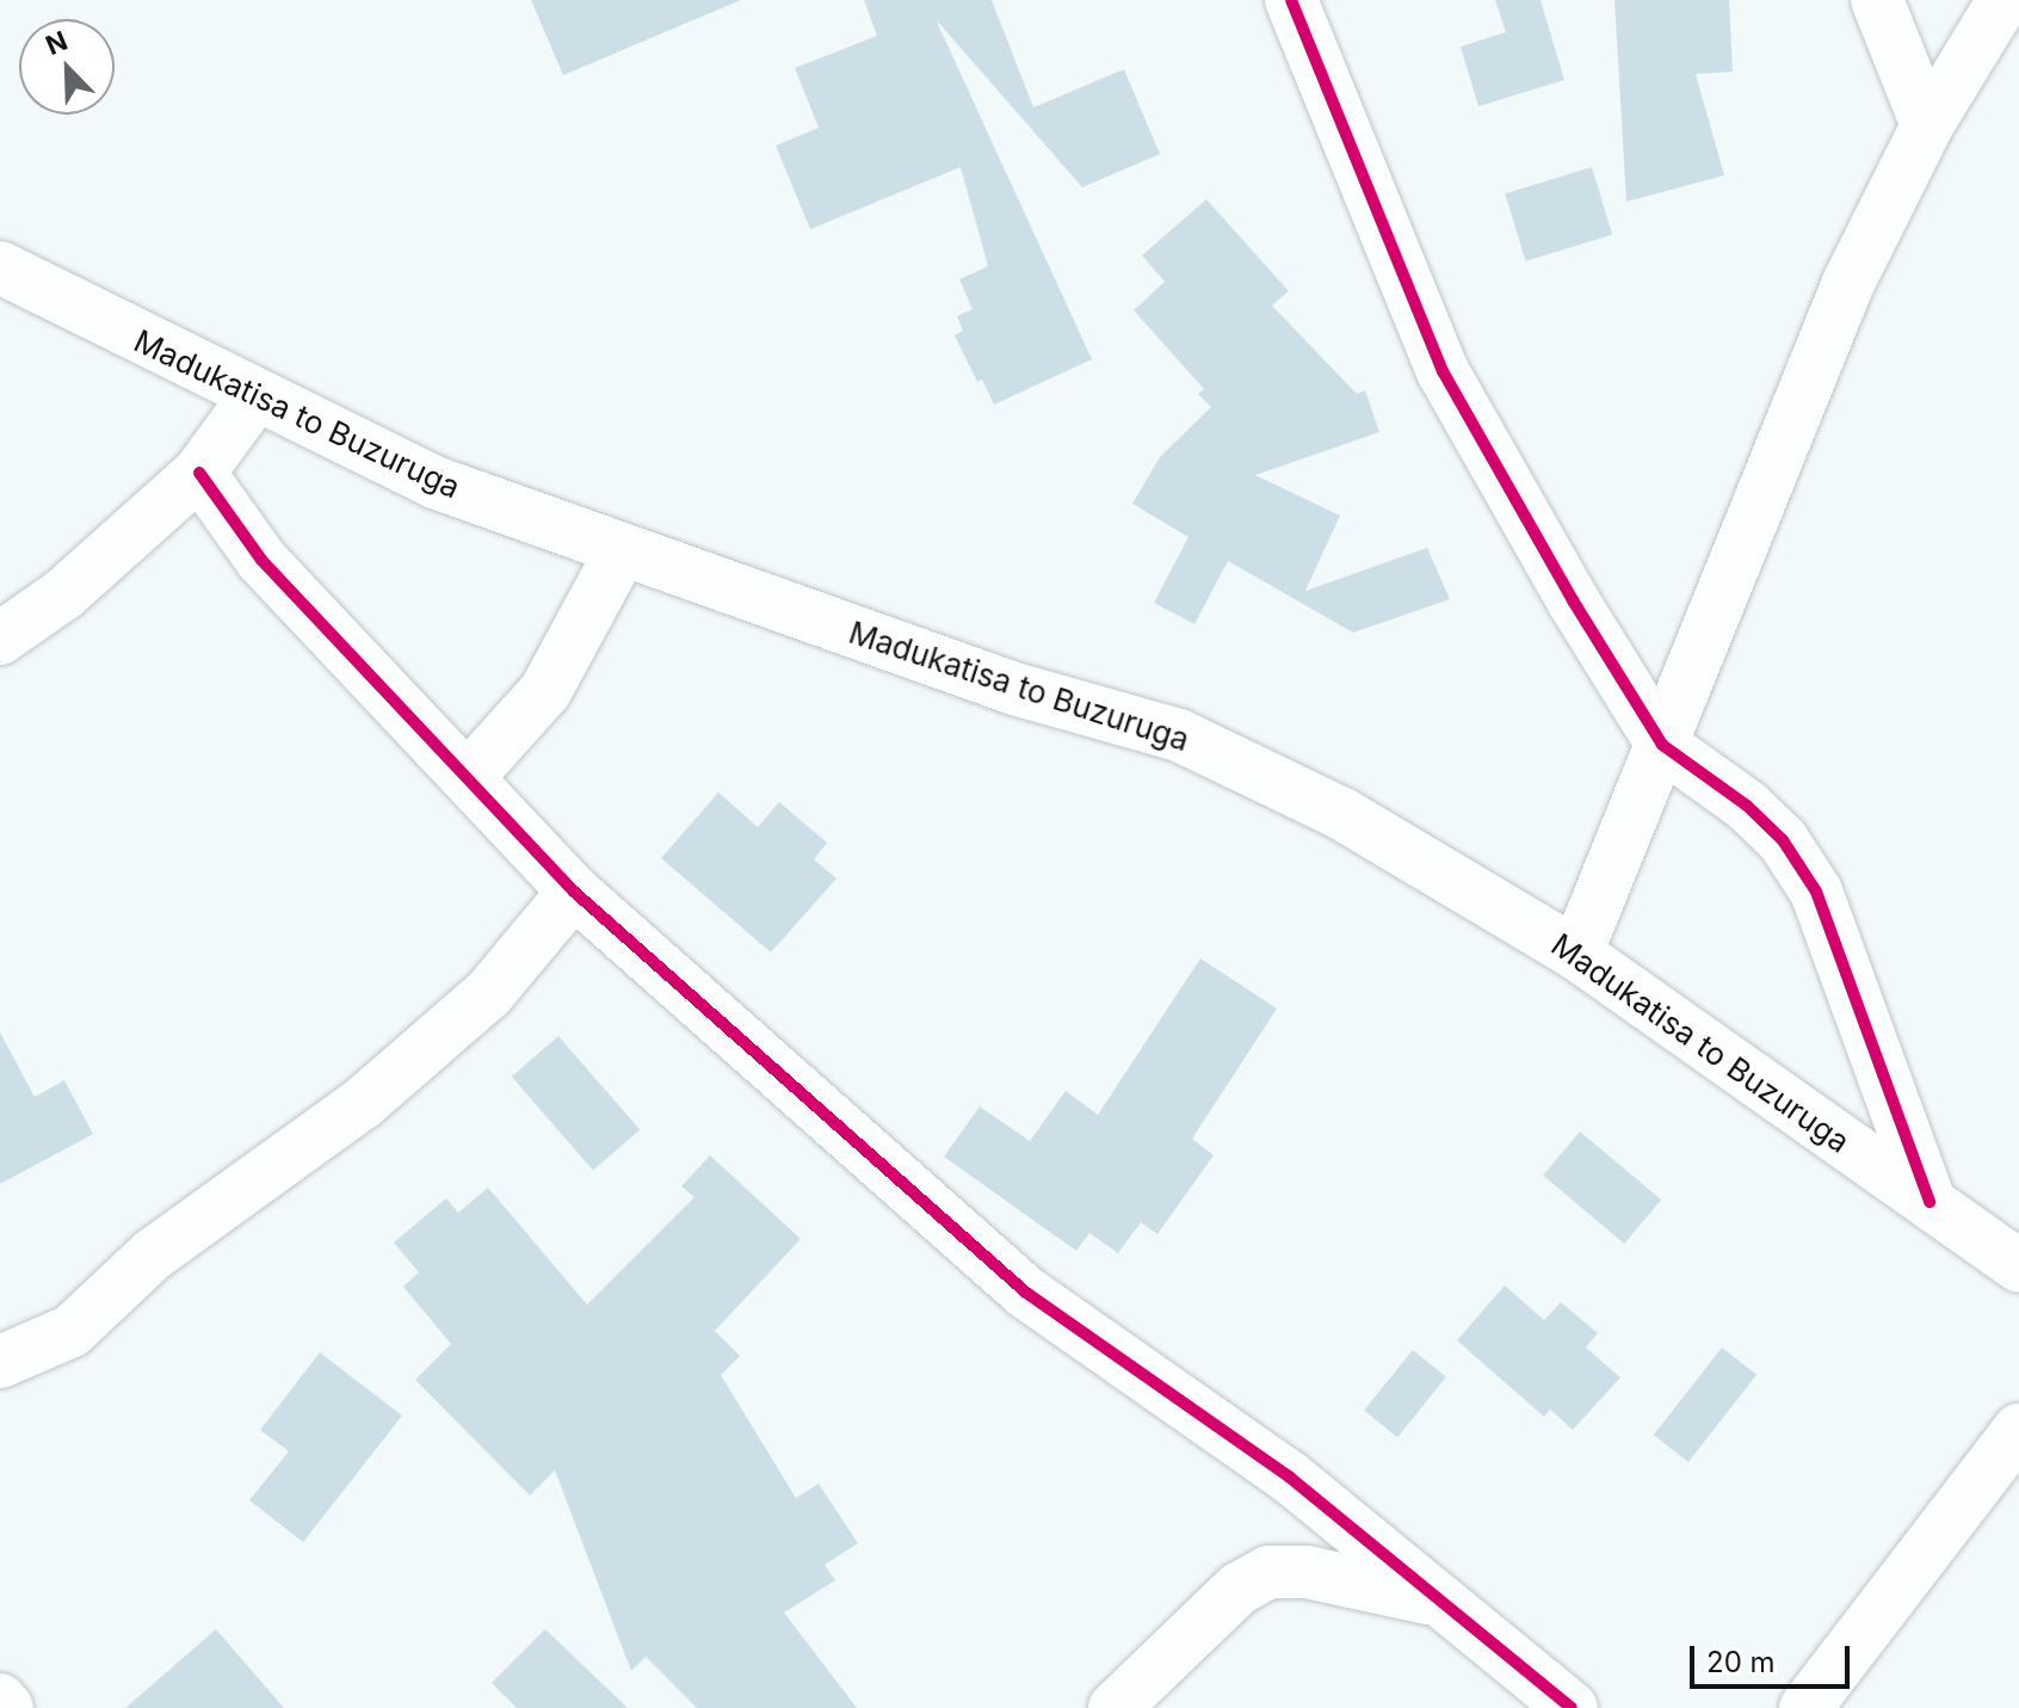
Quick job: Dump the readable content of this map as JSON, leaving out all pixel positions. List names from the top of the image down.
{
  "streets": {
    "street": ["Madukatisa to Buzuruga"]
  },
  "scale_bar": "20 m",
  "north": "top left"
}
